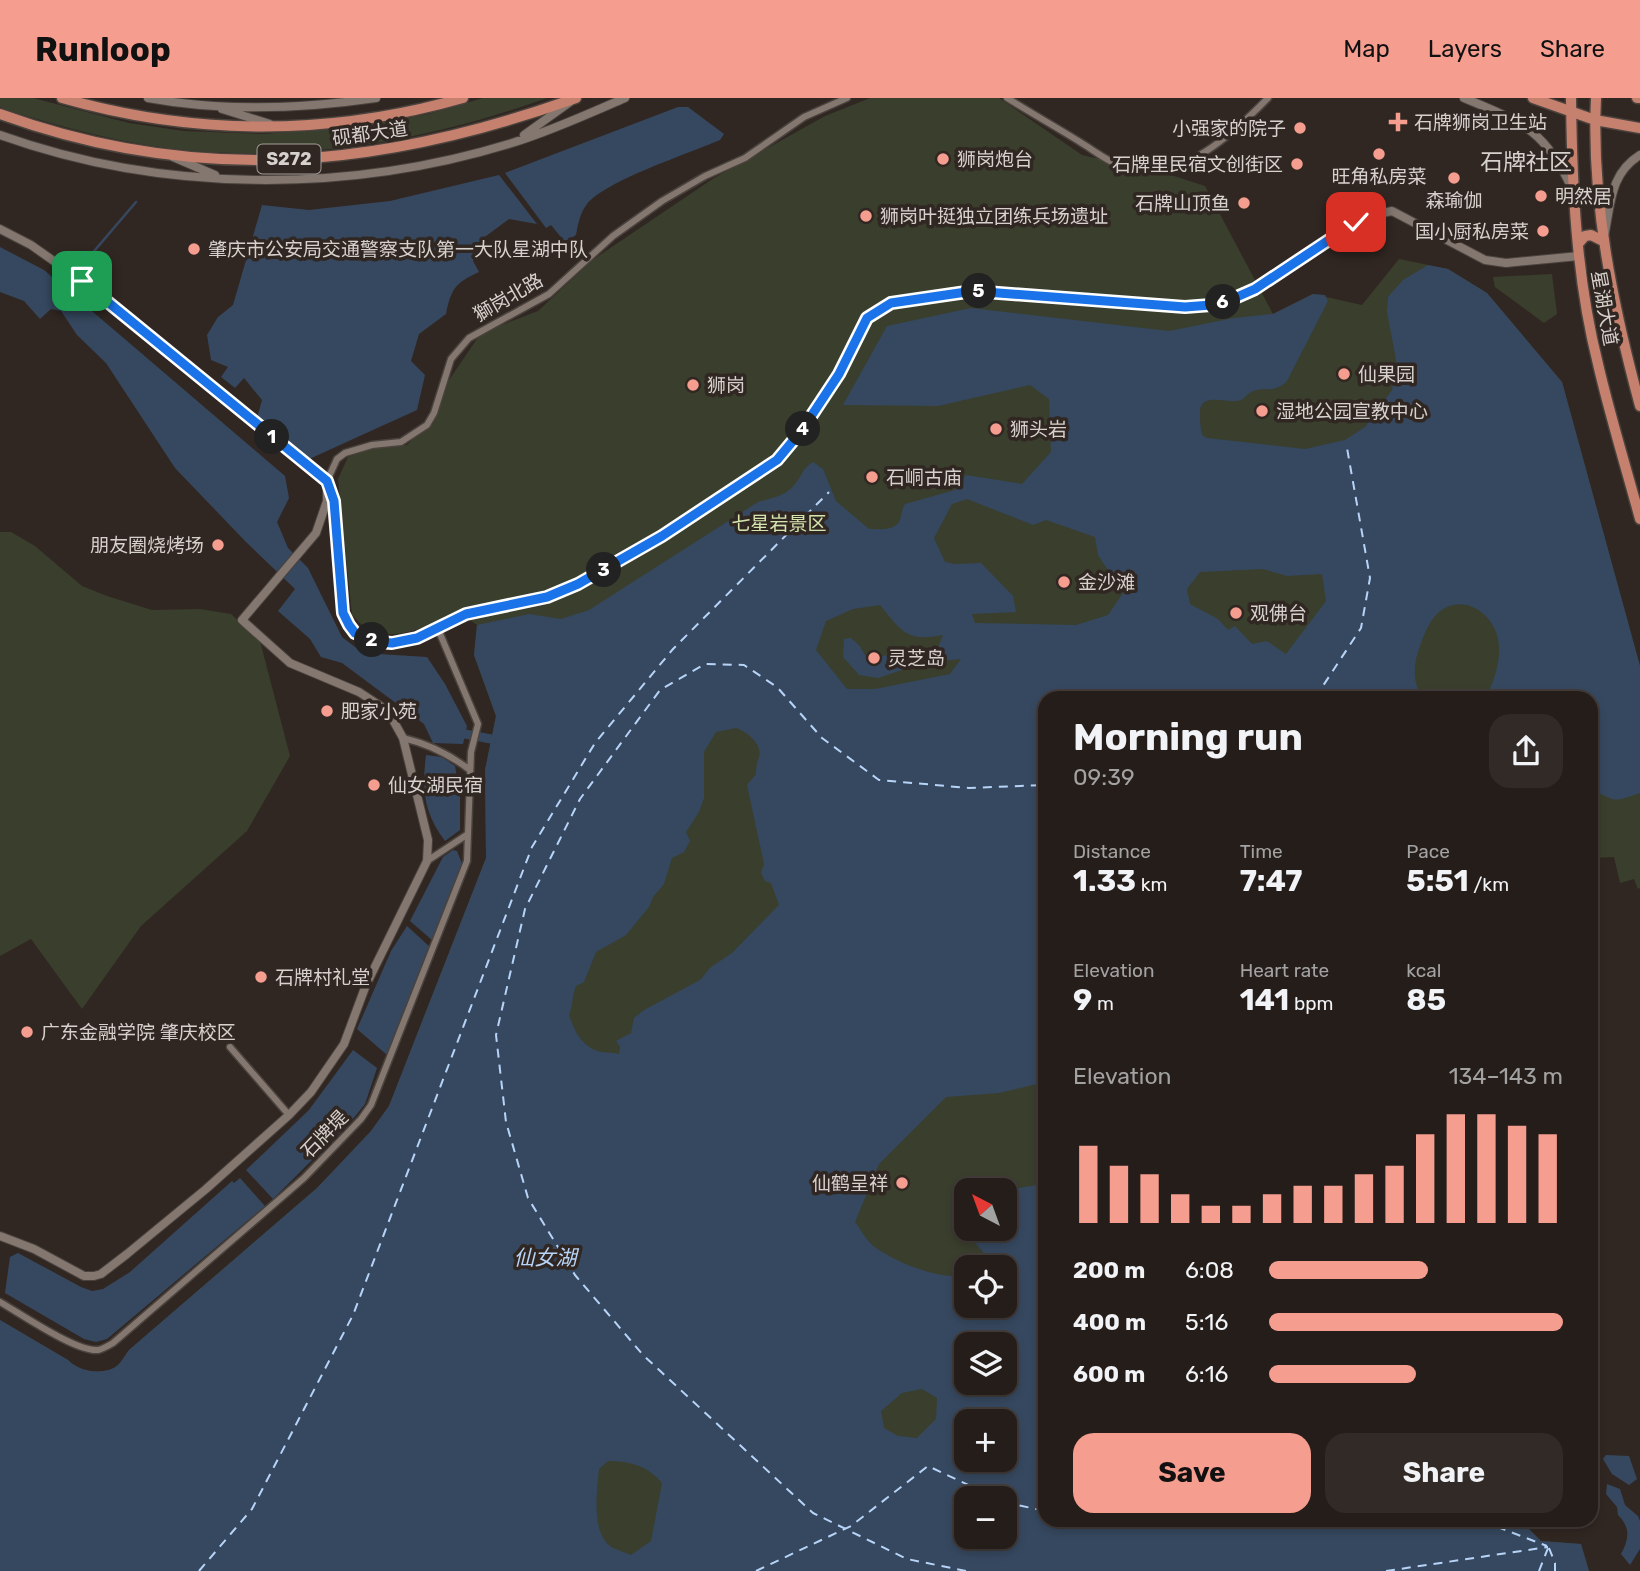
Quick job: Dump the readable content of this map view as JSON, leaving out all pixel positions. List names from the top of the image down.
{
  "streets": {
    "main road": ["砚都大道", "S272", "星湖大道"],
    "street": ["獅岗北路", "石牌堤"]
  },
  "districts": ["石牌社区"],
  "water": ["仙女湖"],
  "parks": ["七星岩景区"],
  "places": {
    "health": ["石牌狮岗卫生站"],
    "other": [
      "小强家的院子",
      "旺角私房菜",
      "狮岗炮台",
      "石牌里民宿文创街区",
      "森瑜伽",
      "明然居",
      "石牌山顶鱼",
      "狮岗叶挺独立团练兵场遗址",
      "国小厨私房菜",
      "肇庆市公安局交通警察支队第一大队星湖中队",
      "仙果园",
      "狮岗",
      "湿地公园宣教中心",
      "狮头岩",
      "石峒古庙",
      "朋友圈烧烤场",
      "金沙滩",
      "观佛台",
      "灵芝岛",
      "肥家小苑",
      "仙女湖民宿",
      "石牌村礼堂",
      "广东金融学院 肇庆校区",
      "仙鹤呈祥"
    ]
  },
  "north": "top left",
  "page": {
    "header": "Runloop",
    "nav": ["Map", "Layers", "Share"],
    "pins": [
      "5",
      "6",
      "4",
      "1",
      "3",
      "2"
    ],
    "heading": ["Morning run", "09:39"],
    "stats": [
      ["Distance", "1.33 km"],
      ["Time", "7:47"],
      ["Pace", "5:51 /km"],
      ["Elevation", "9 m"],
      ["Heart rate", "141 bpm"],
      ["kcal", "85"]
    ],
    "chart": ["Elevation", "134–143 m"],
    "map_buttons": ["+", "−"],
    "list": [
      {
        "name": "200 m",
        "note": "6:08"
      },
      {
        "name": "400 m",
        "note": "5:16"
      },
      {
        "name": "600 m",
        "note": "6:16"
      }
    ],
    "buttons": ["Save", "Share"]
  }
}
